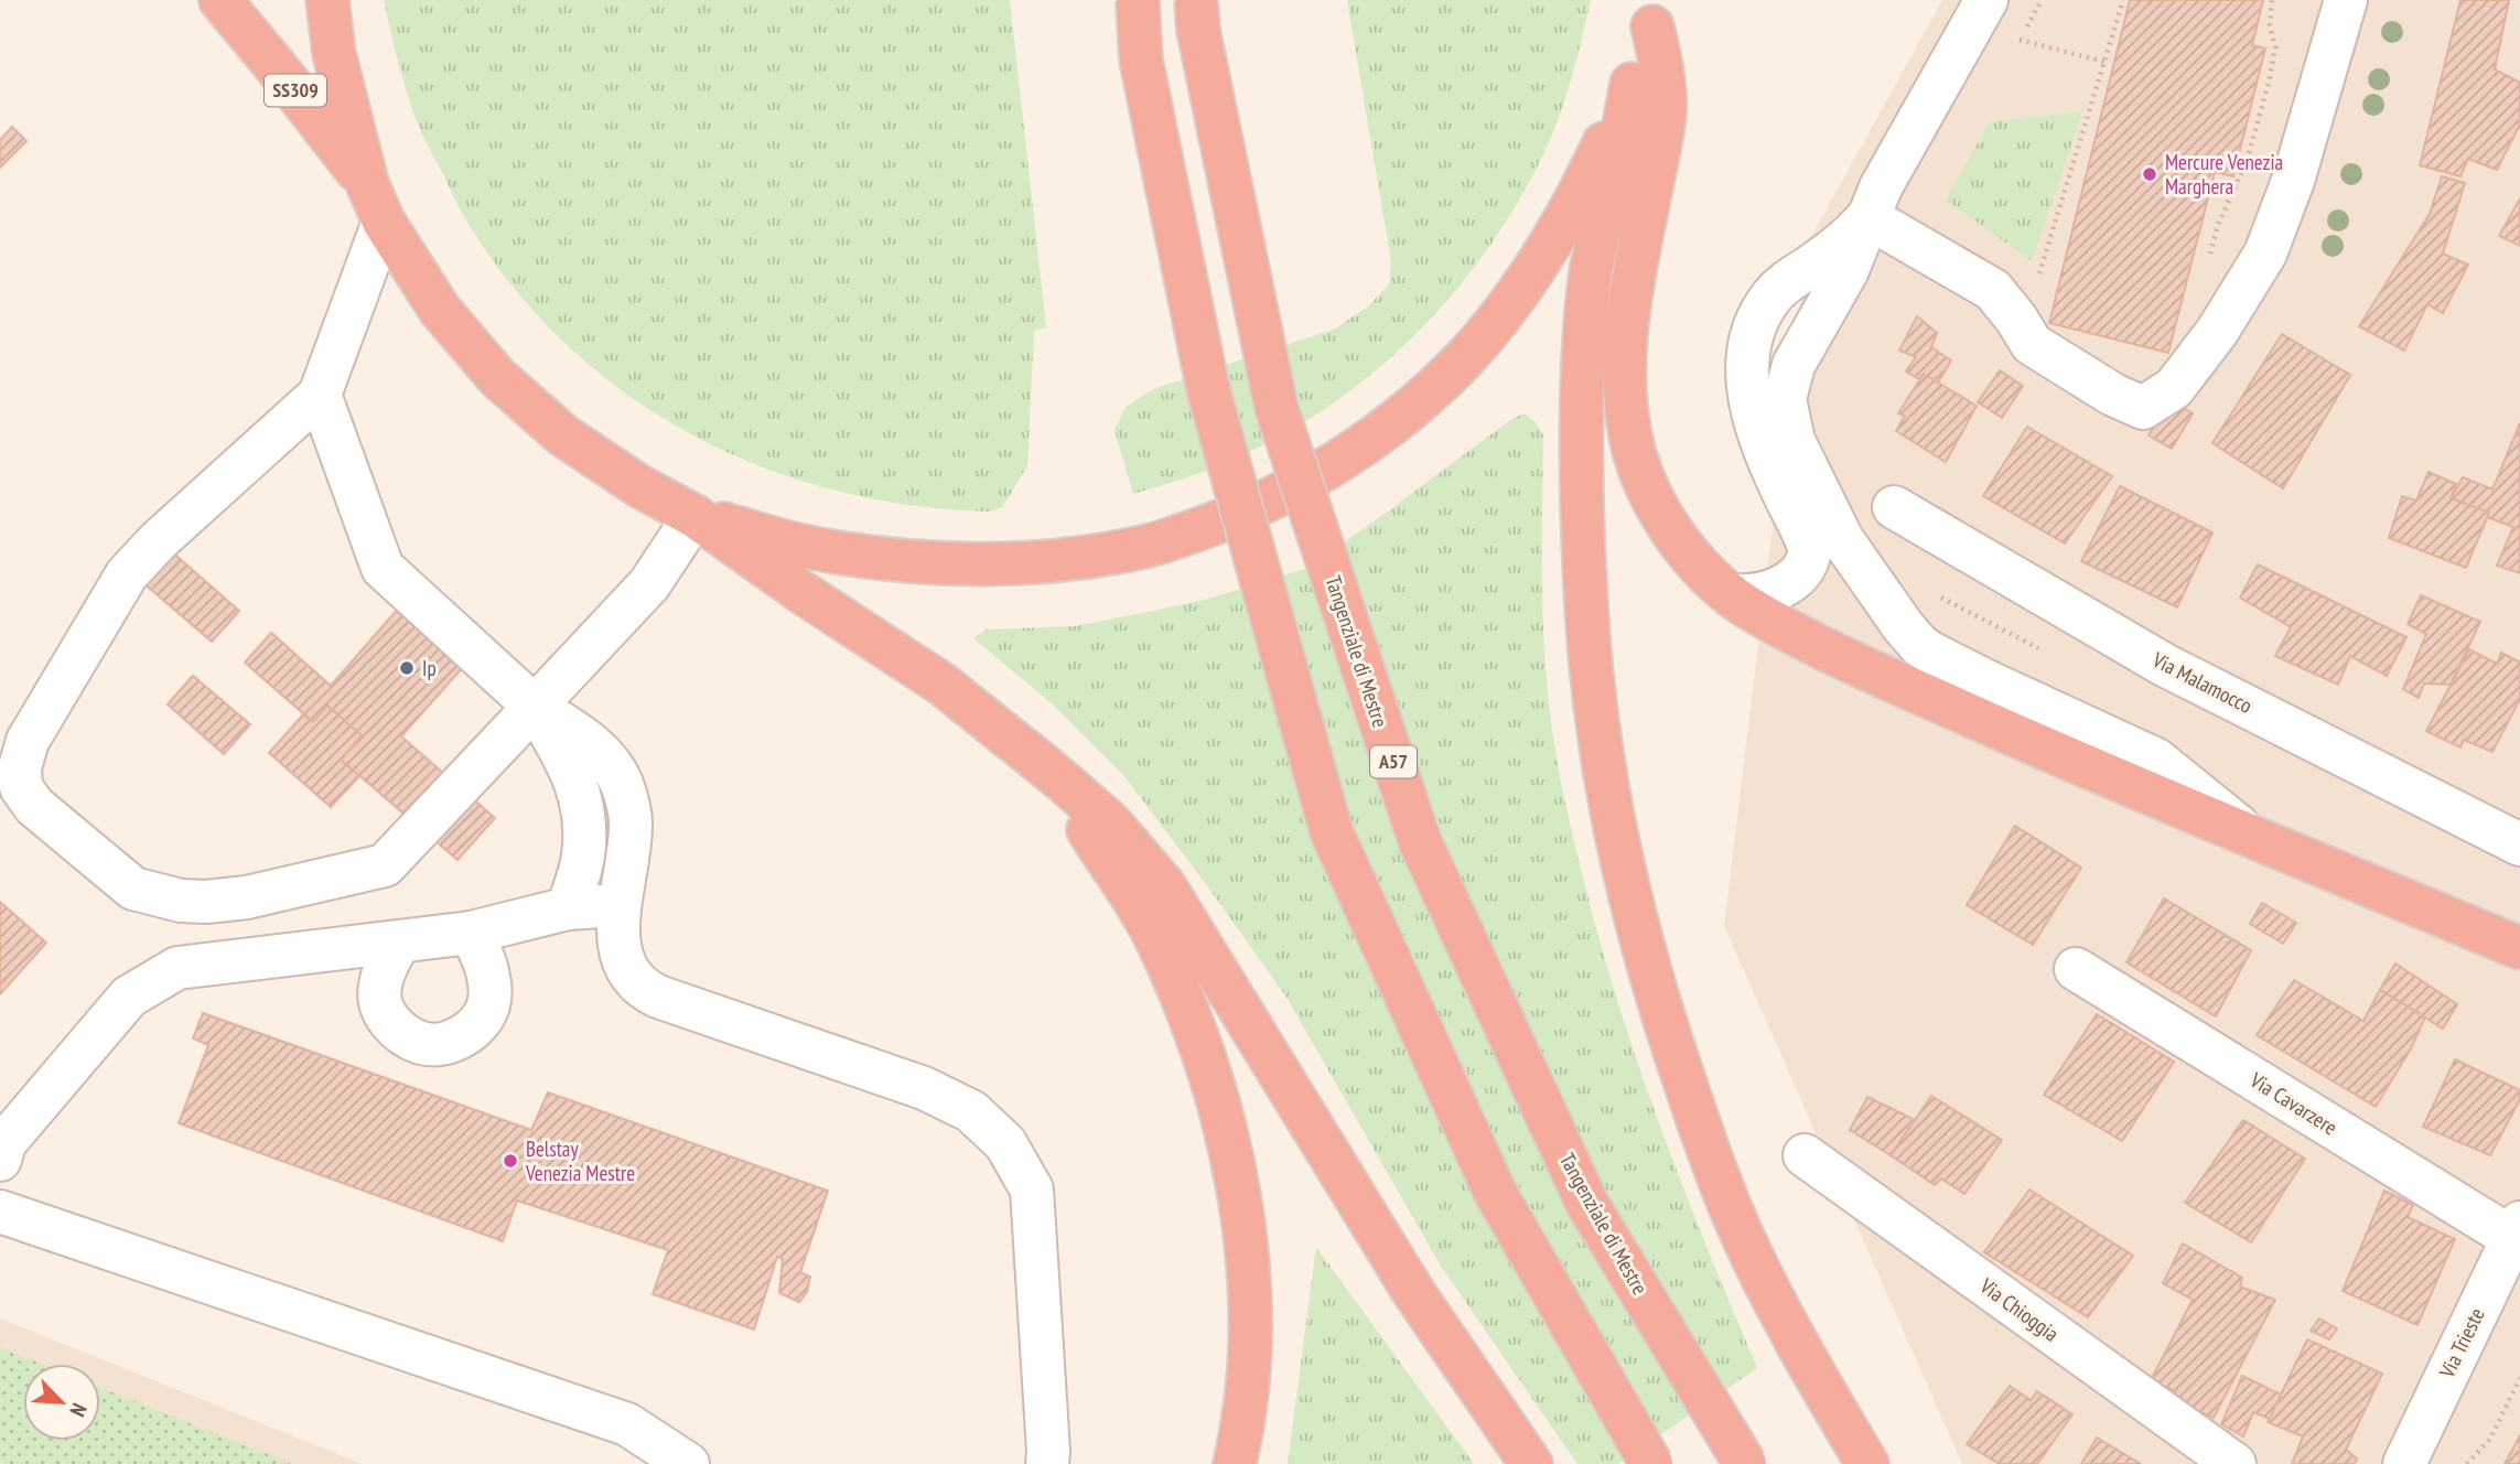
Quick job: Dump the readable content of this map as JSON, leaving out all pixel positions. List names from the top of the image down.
{
  "streets": {
    "highway": ["SS309", "Tangenziale di Mestre", "A57"],
    "street": [
      "Via Malamocco",
      "Via Cavarzere",
      "Via Chioggia",
      "Via Trieste"
    ]
  },
  "crossings": [
    ["Via Cavarzere", "Via Trieste"]
  ],
  "places": ["Mercure Venezia Marghera", "Ip", "Belstay Venezia Mestre"],
  "north": "bottom right"
}
